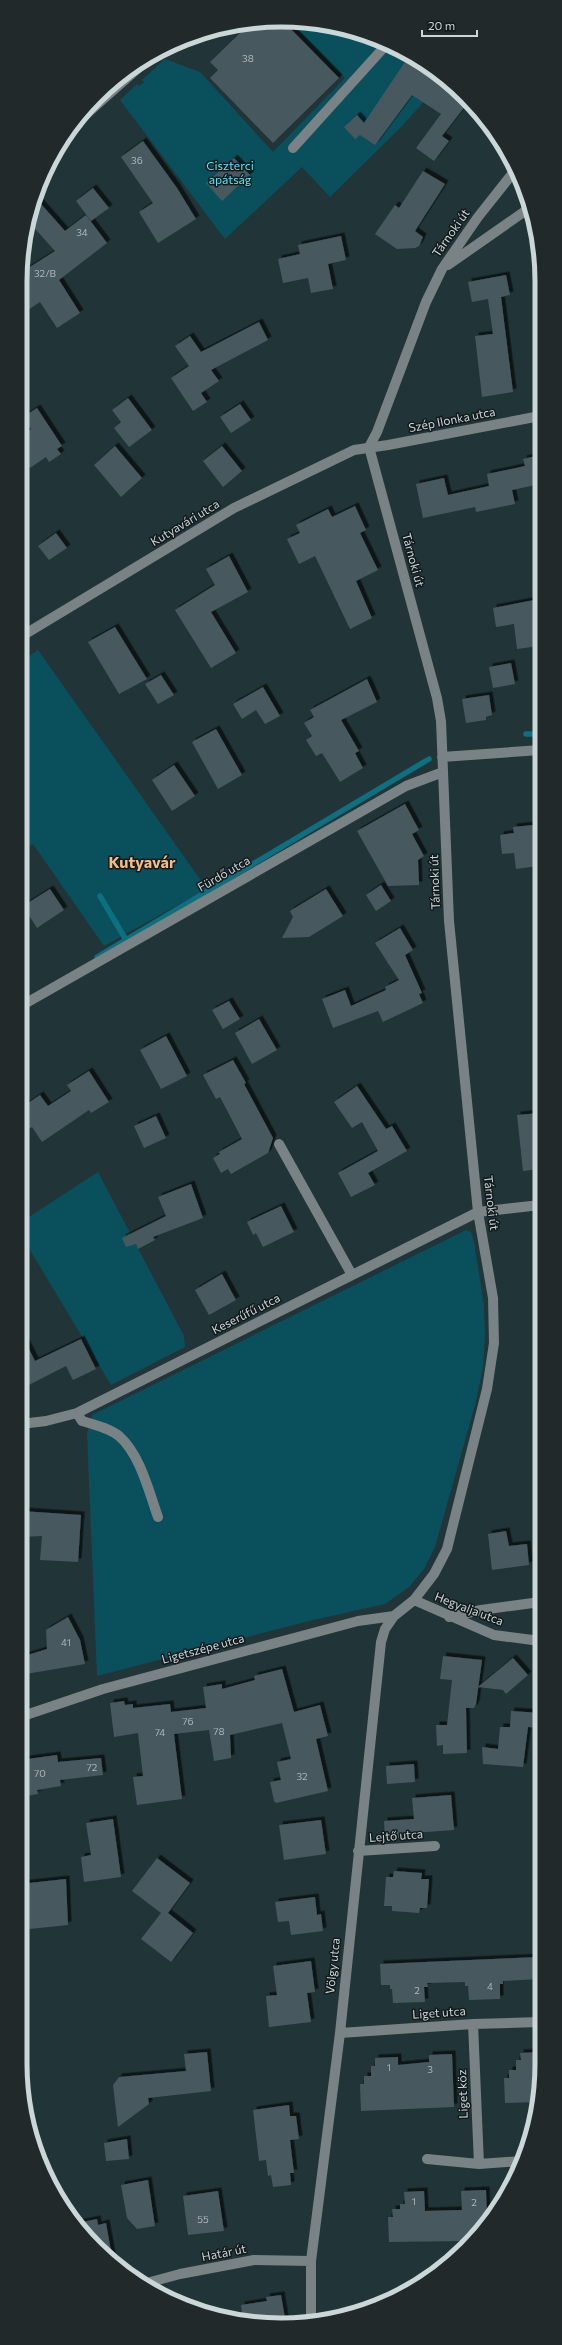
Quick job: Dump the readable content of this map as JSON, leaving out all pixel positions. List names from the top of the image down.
{
  "streets": {
    "street": [
      "Tárnoki út",
      "Szép Ilonka utca",
      "Kutyavári utca",
      "Fürdő utca",
      "Keserűfű utca",
      "Hegyalja utca",
      "Ligetszépe utca",
      "Lejtő utca",
      "Völgy utca",
      "Liget utca",
      "Liget köz",
      "Határ út"
    ]
  },
  "crossings": [
    ["Tárnoki út", "Szép Ilonka utca"],
    ["Tárnoki út", "Kutyavári utca"],
    ["Tárnoki út", "Fürdő utca"],
    ["Tárnoki út", "Keserűfű utca"],
    ["Tárnoki út", "Hegyalja utca"],
    ["Tárnoki út", "Ligetszépe utca"],
    ["Tárnoki út", "Völgy utca"],
    ["Szép Ilonka utca", "Kutyavári utca"],
    ["Ligetszépe utca", "Völgy utca"],
    ["Lejtő utca", "Völgy utca"],
    ["Völgy utca", "Liget utca"],
    ["Völgy utca", "Határ út"],
    ["Liget utca", "Liget köz"]
  ],
  "districts": ["Kutyavár"],
  "parks": ["Ciszterci apátság"],
  "house_numbers": [
    "38",
    "36",
    "34",
    "32/B",
    "41",
    "76",
    "78",
    "74",
    "72",
    "70",
    "32",
    "4",
    "2",
    "1",
    "3",
    "1",
    "2",
    "55"
  ],
  "scale_bar": "20 m"
}
